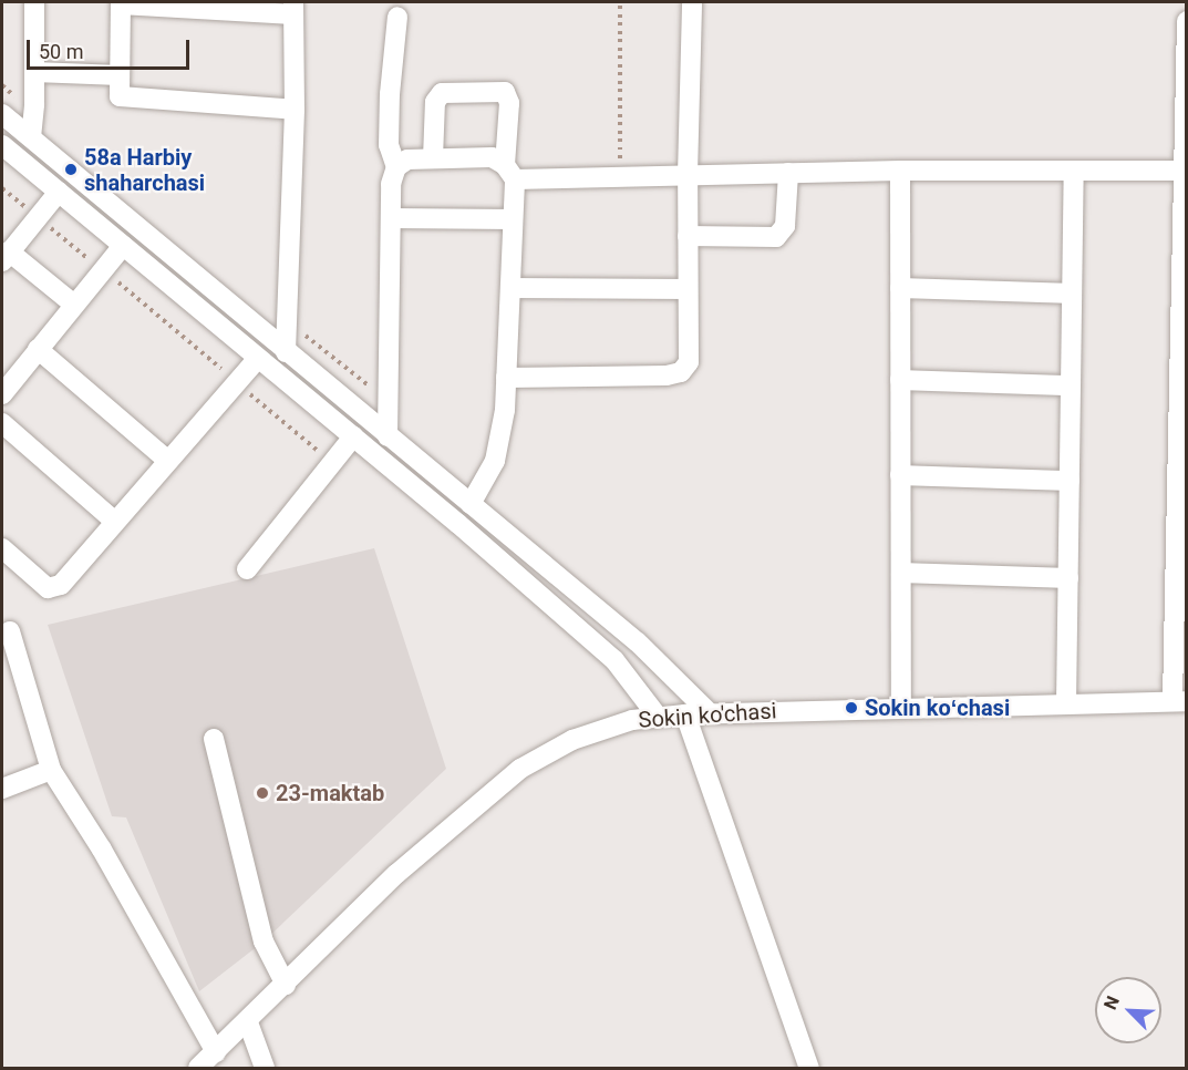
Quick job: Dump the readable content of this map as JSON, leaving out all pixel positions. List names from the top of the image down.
{
  "streets": {
    "street": ["Sokin ko'chasi"]
  },
  "places": ["58a Harbiy shaharchasi", "Sokin koʻchasi", "23-maktab"],
  "scale_bar": "50 m",
  "north": "top left"
}
